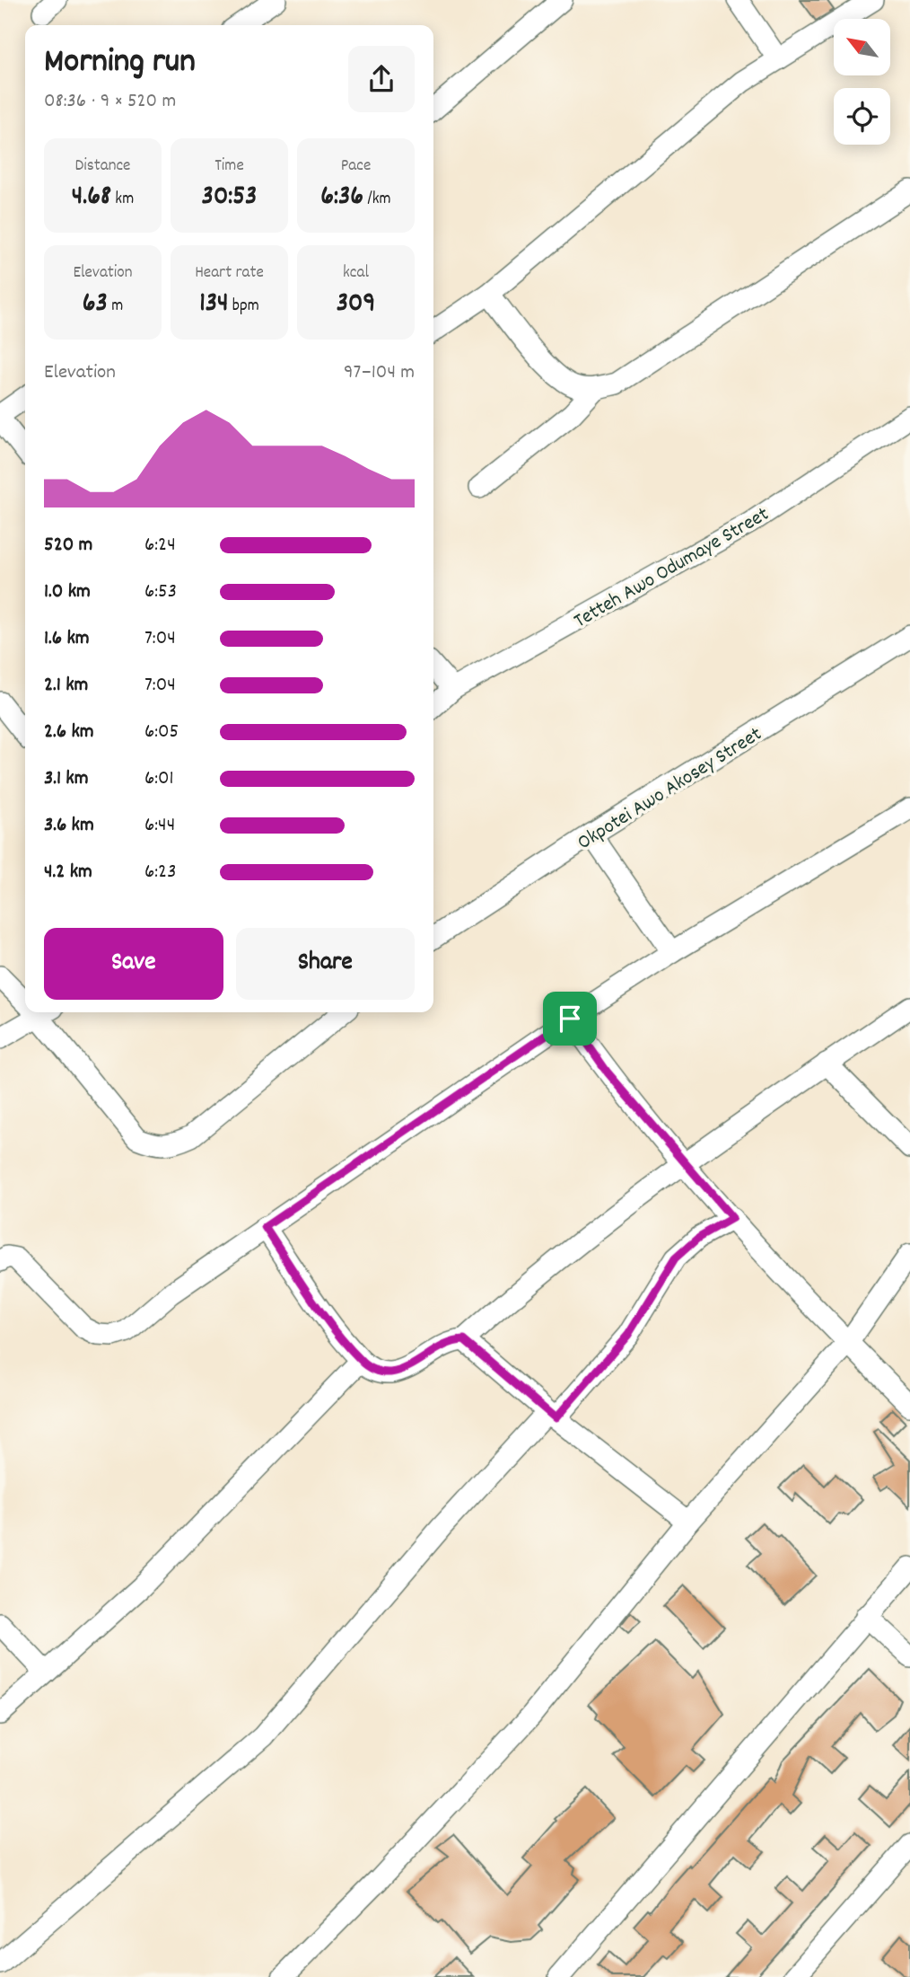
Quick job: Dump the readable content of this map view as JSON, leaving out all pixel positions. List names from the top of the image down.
{
  "streets": {
    "street": ["Tetteh Awo Odumaye Street", "Okpotei Awo Akosey Street"]
  },
  "north": "top left",
  "page": {
    "heading": ["Morning run", "08:36 · 9 × 520 m"],
    "stats": [
      ["Distance", "4.68 km"],
      ["Time", "30:53"],
      ["Pace", "6:36 /km"],
      ["Elevation", "63 m"],
      ["Heart rate", "134 bpm"],
      ["kcal", "309"]
    ],
    "chart": ["Elevation", "97–104 m"],
    "list": [
      {
        "name": "520 m",
        "note": "6:24"
      },
      {
        "name": "1.0 km",
        "note": "6:53"
      },
      {
        "name": "1.6 km",
        "note": "7:04"
      },
      {
        "name": "2.1 km",
        "note": "7:04"
      },
      {
        "name": "2.6 km",
        "note": "6:05"
      },
      {
        "name": "3.1 km",
        "note": "6:01"
      },
      {
        "name": "3.6 km",
        "note": "6:44"
      },
      {
        "name": "4.2 km",
        "note": "6:23"
      }
    ],
    "buttons": ["Save", "Share"]
  }
}
